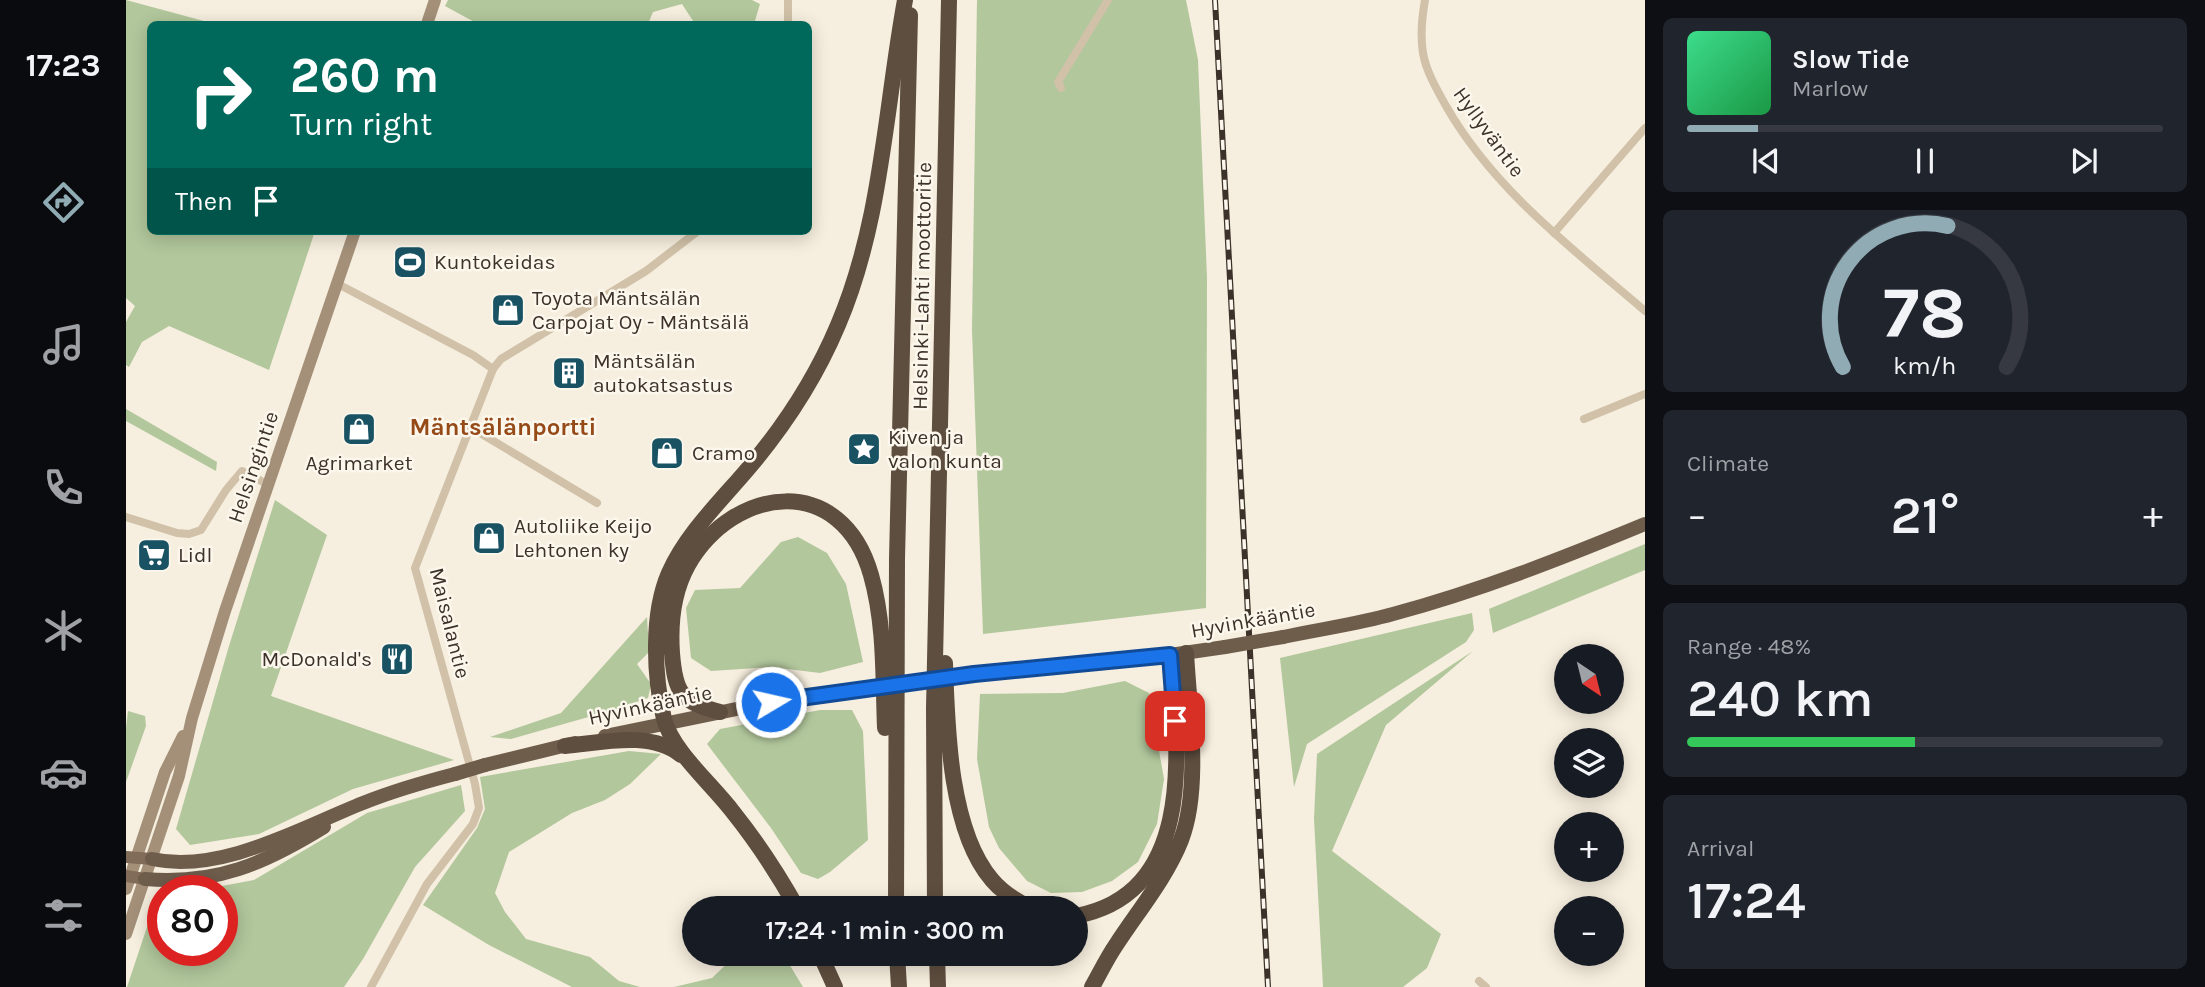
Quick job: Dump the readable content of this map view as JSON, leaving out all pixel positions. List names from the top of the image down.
{
  "streets": {
    "highway": ["Helsinki-Lahti moottoritie", "Hyvinkääntie"],
    "main road": ["Helsingintie"],
    "street": ["Hyllyväntie", "Maisalantie"]
  },
  "crossings": [
    ["Helsingintie", "Hyvinkääntie"]
  ],
  "districts": ["Mäntsälänportti"],
  "places": {
    "sports": ["Kuntokeidas"],
    "shop": [
      "Toyota Mäntsälän Carpojat Oy - Mäntsälä",
      "Agrimarket",
      "Cramo",
      "Autoliike Keijo Lehtonen ky"
    ],
    "building": ["Mäntsälän autokatsastus"],
    "place": ["Kiven ja valon kunta"],
    "supermarket": ["Lidl"],
    "restaurant": ["McDonald's"]
  },
  "north": "bottom right",
  "page": {
    "tabs": "17:23",
    "turn": ["260 m", "Turn right"],
    "song": ["Slow Tide", "Marlow"],
    "then": "Then",
    "tile": [
      "Climate",
      ["Range · 48%", "240 km"],
      ["Arrival", "17:24"]
    ],
    "heat": ["−", "21°", "+"],
    "map_buttons": ["+", "−"],
    "limit": "80",
    "trip": "17:24 · 1 min · 300 m",
    "gauge": ["78", "km/h"]
  }
}
